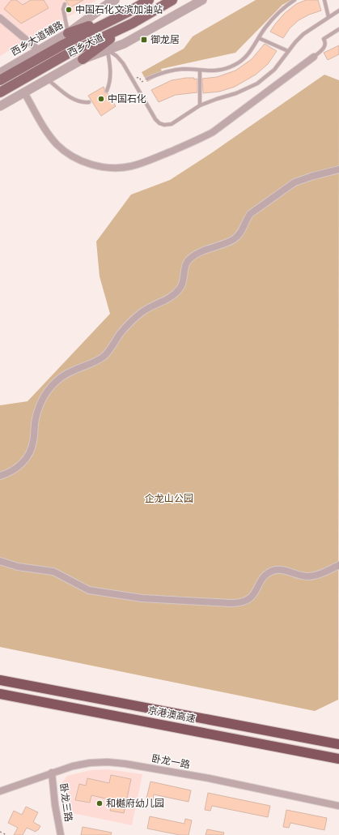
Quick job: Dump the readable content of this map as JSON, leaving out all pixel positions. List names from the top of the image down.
{
  "streets": {
    "highway": ["京港澳高速"],
    "main road": ["西乡大道"],
    "street": ["西乡大道辅路", "卧龙一路", "卧龙三路"]
  },
  "crossings": [
    ["卧龙一路", "卧龙三路"]
  ],
  "parks": ["企龙山公园"],
  "places": {
    "other": ["中国石化文滨加油站", "中国石化", "和樾府幼儿园"],
    "transit": ["御龙居"]
  }
}
